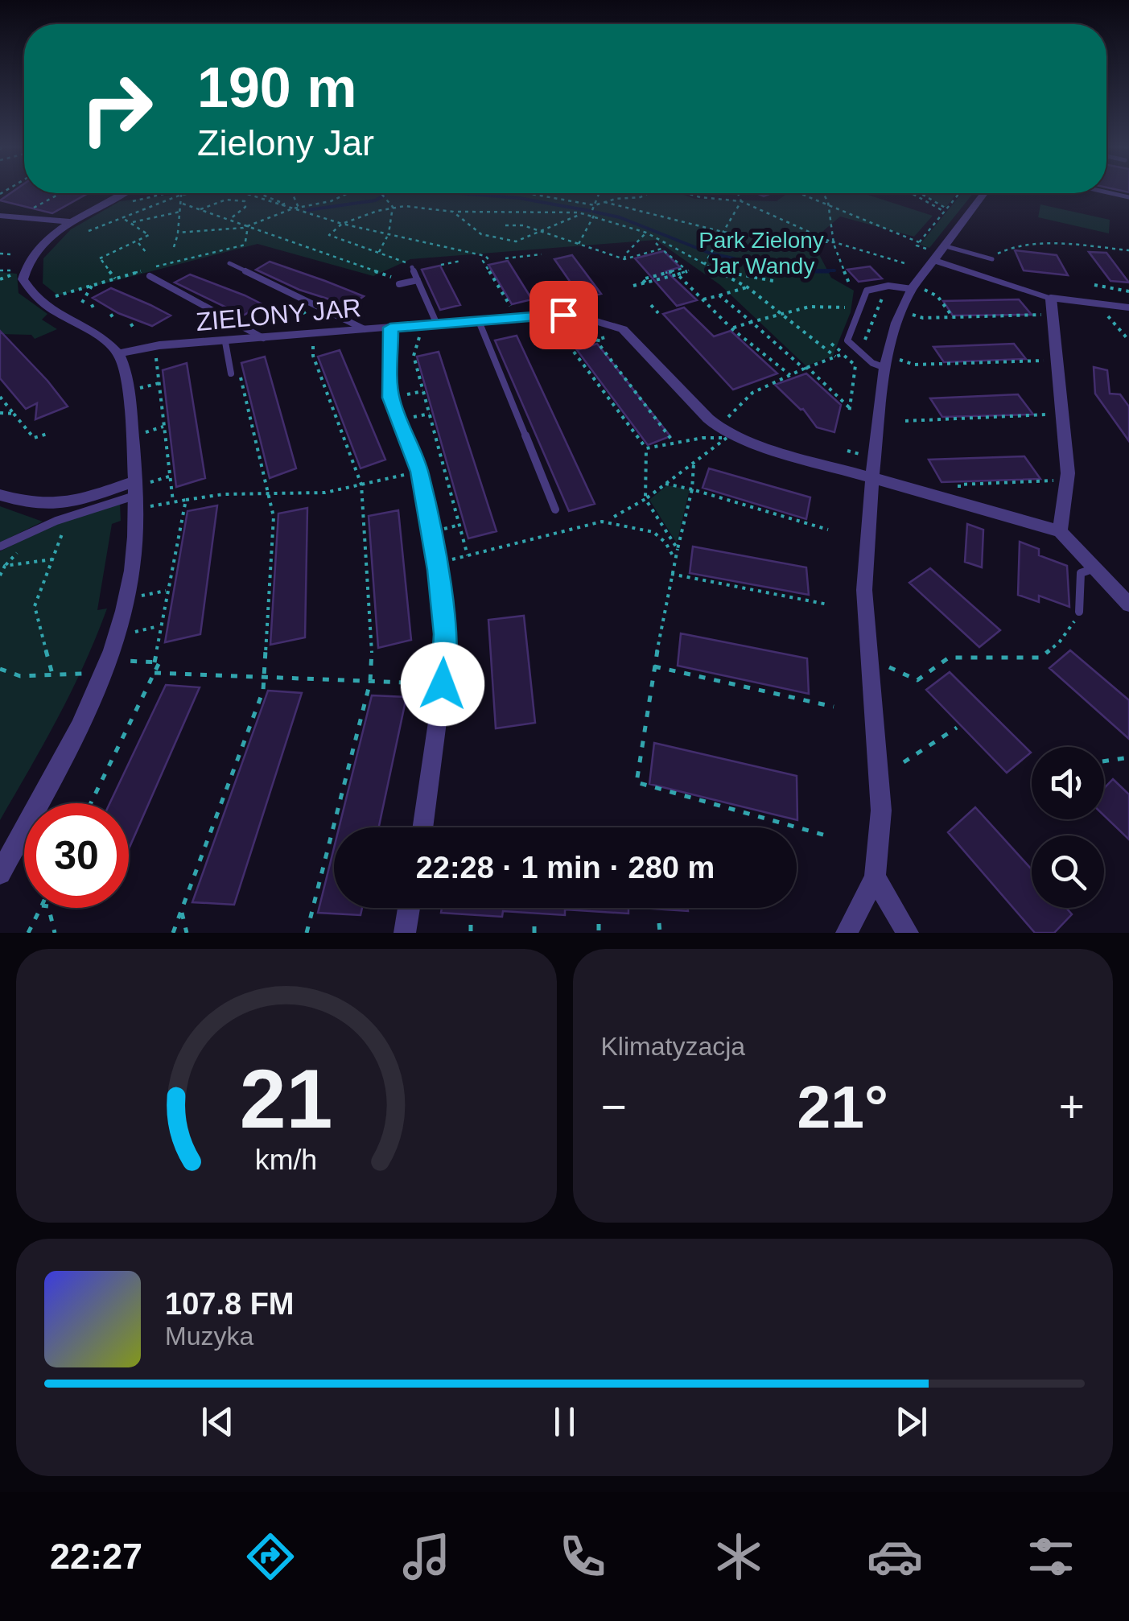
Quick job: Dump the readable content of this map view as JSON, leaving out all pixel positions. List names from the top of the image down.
{
  "streets": {
    "street": ["ZIELONY JAR"]
  },
  "parks": ["Park Zielony Jar Wandy"],
  "page": {
    "turn": ["190 m", "Zielony Jar"],
    "limit": "30",
    "trip": "22:28 · 1 min · 280 m",
    "tile": "Klimatyzacja",
    "heat": ["−", "21°", "+"],
    "song": ["107.8 FM", "Muzyka"],
    "tabs": "22:27",
    "gauge": ["21", "km/h"]
  }
}
